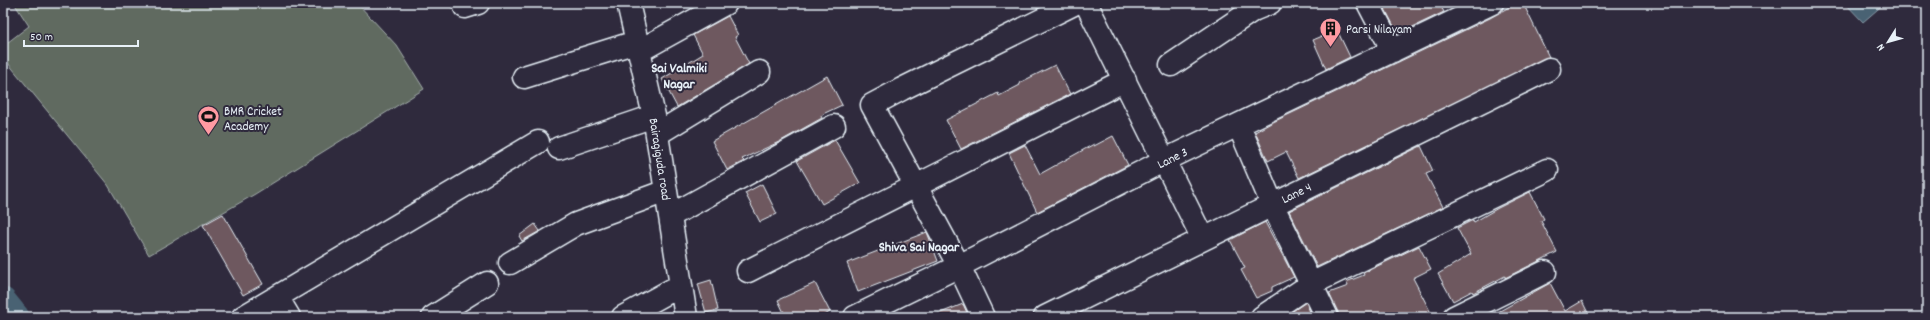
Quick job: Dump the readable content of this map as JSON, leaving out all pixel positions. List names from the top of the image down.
{
  "streets": {
    "street": ["Lane 3", "Bairagiguda road", "Lane 4"]
  },
  "districts": ["Sai Valmiki Nagar", "Shiva Sai Nagar"],
  "places": {
    "building": ["Parsi Nilayam"],
    "sports": ["BMR Cricket Academy"]
  },
  "scale_bar": "50 m",
  "north": "bottom left"
}
